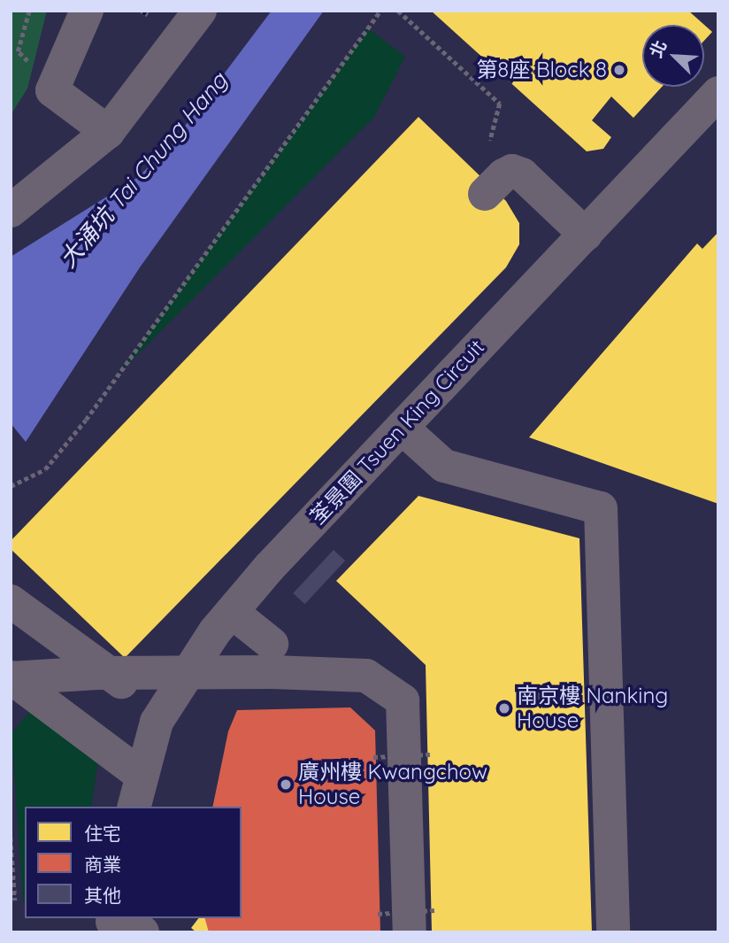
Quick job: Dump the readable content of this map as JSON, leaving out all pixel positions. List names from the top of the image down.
{
  "streets": {
    "street": ["荃景圍 Tsuen King Circuit"]
  },
  "water": ["大涌坑 Tai Chung Hang"],
  "places": ["第8座 Block 8", "南京樓 Nanking House", "廣州樓 Kwangchow House"],
  "legend": ["住宅", "商業", "其他"],
  "north": "top left"
}
